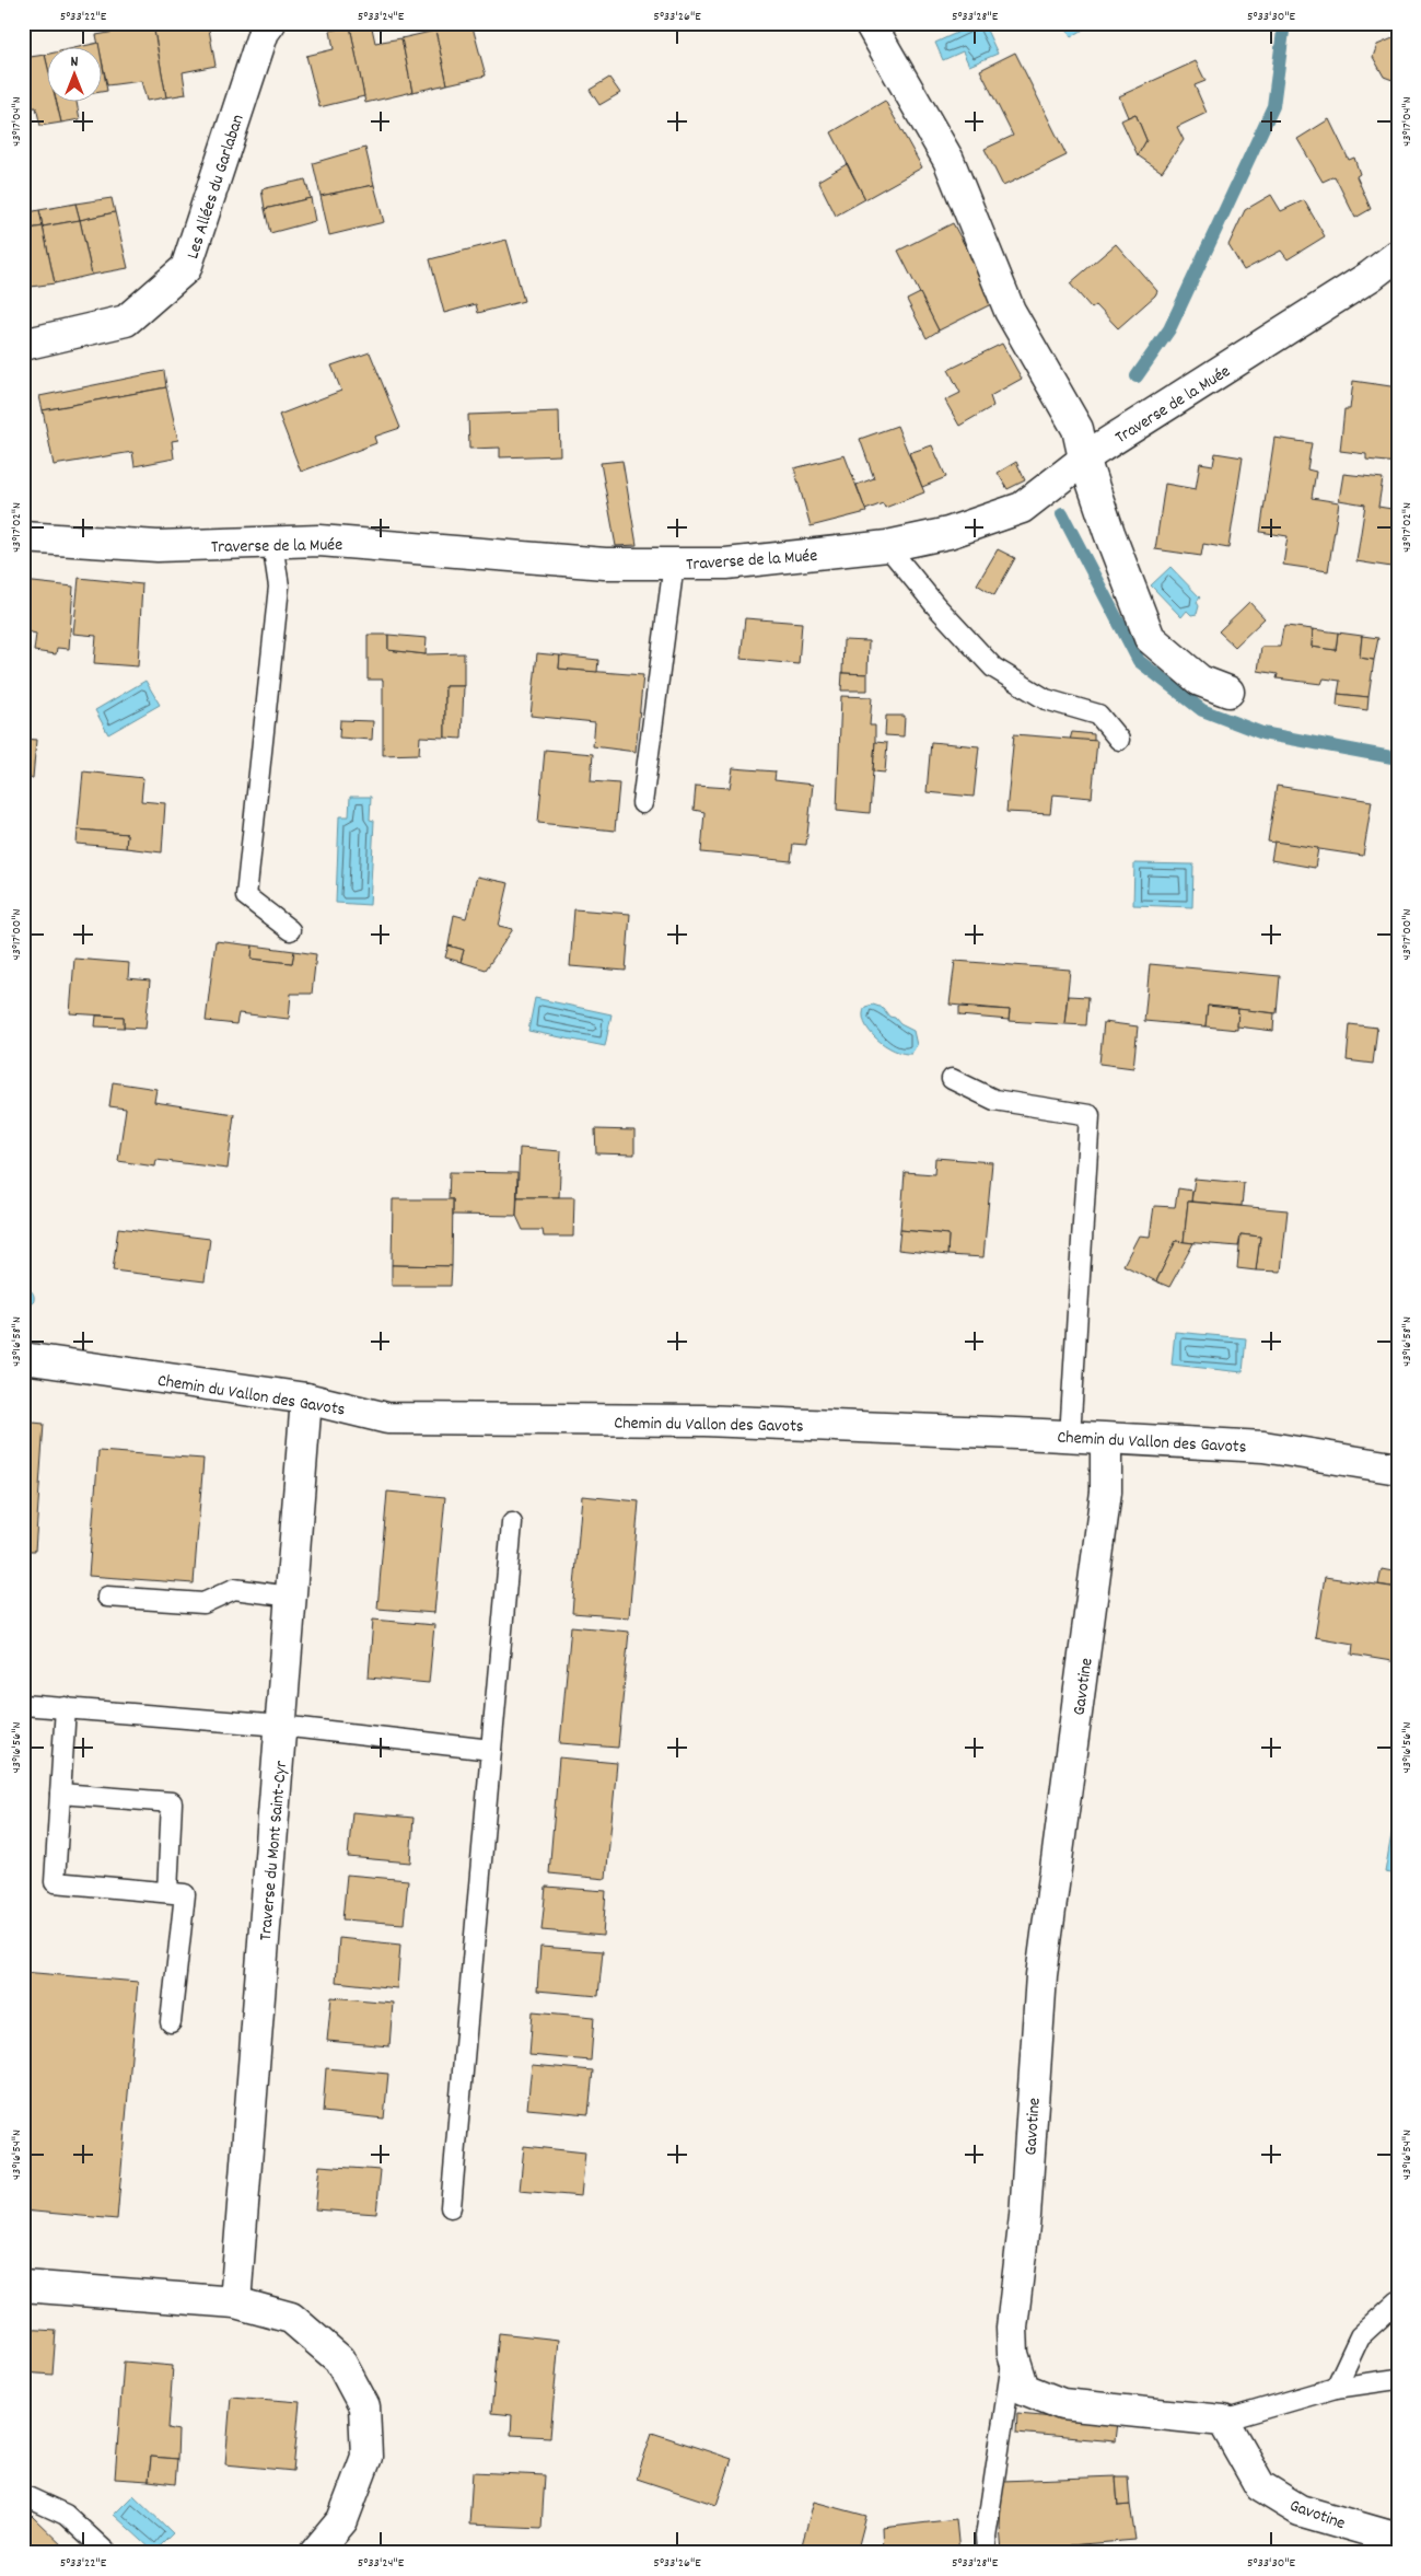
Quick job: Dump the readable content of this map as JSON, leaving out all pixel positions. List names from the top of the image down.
{
  "streets": {
    "street": [
      "Les Allées du Garlaban",
      "Traverse de la Muée",
      "Chemin du Vallon des Gavots",
      "Gavotine",
      "Traverse du Mont Saint-Cyr"
    ]
  },
  "crossings": [
    ["Chemin du Vallon des Gavots", "Gavotine"],
    ["Chemin du Vallon des Gavots", "Traverse du Mont Saint-Cyr"]
  ],
  "north": "top",
  "coordinates": [
    "5°33'22\"E",
    "5°33'24\"E",
    "5°33'26\"E",
    "5°33'28\"E",
    "5°33'30\"E",
    "43°17'04\"N",
    "43°17'02\"N",
    "43°17'00\"N",
    "43°16'58\"N",
    "43°16'56\"N",
    "43°16'54\"N"
  ]
}
